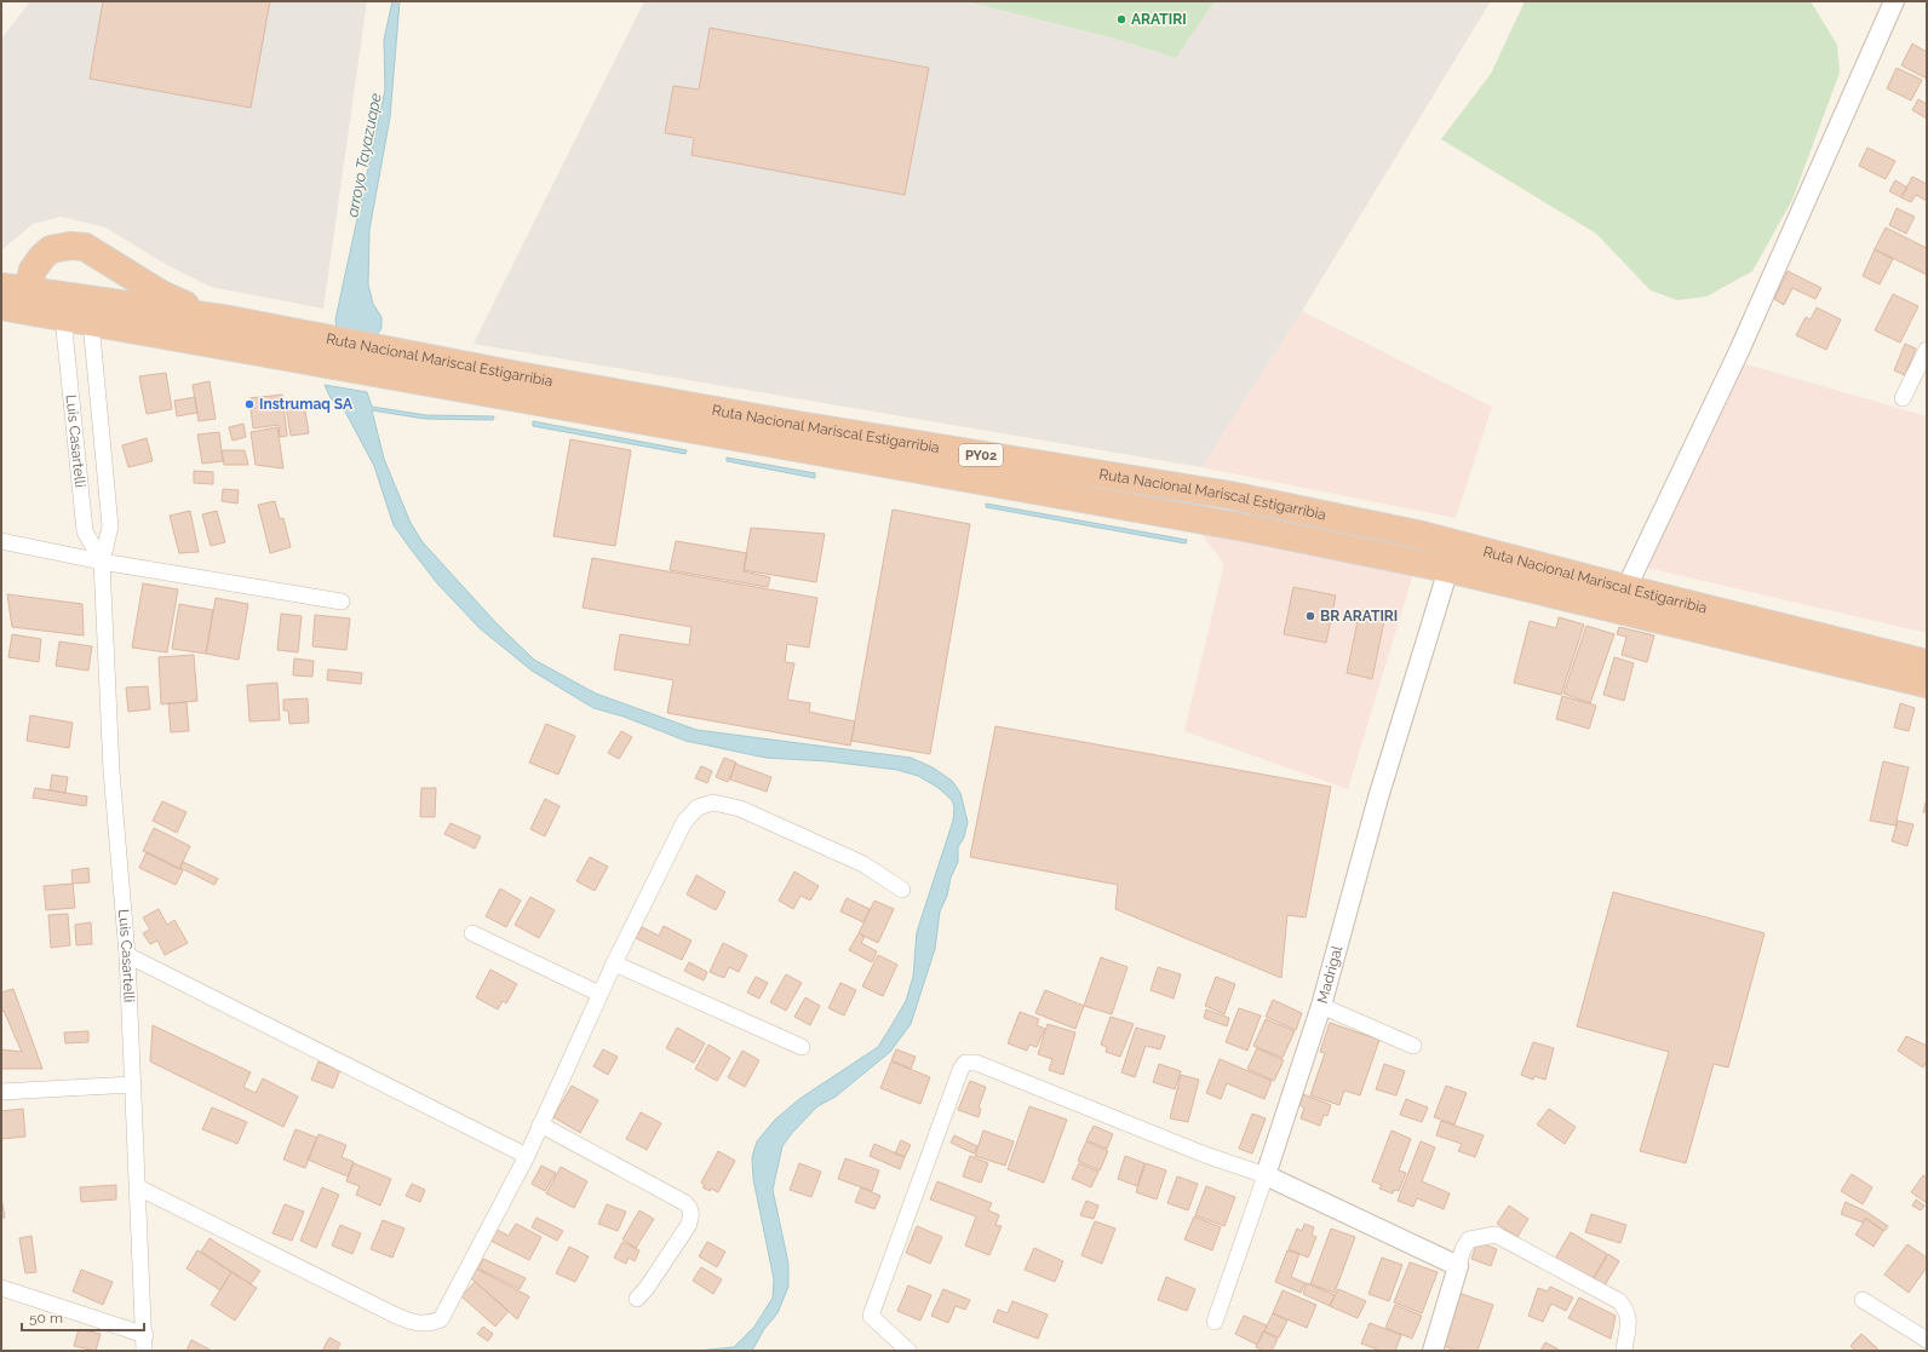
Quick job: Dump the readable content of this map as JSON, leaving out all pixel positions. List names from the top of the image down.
{
  "streets": {
    "highway": ["Ruta Nacional Mariscal Estigarribia", "PY02"],
    "street": ["Luis Casartelli", "Madrigal"]
  },
  "crossings": [
    ["Ruta Nacional Mariscal Estigarribia", "Luis Casartelli"],
    ["Ruta Nacional Mariscal Estigarribia", "Madrigal"]
  ],
  "water": ["arroyo Tayazuape"],
  "places": ["ARATIRI", "Instrumaq SA", "BR ARATIRI"],
  "scale_bar": "50 m"
}
